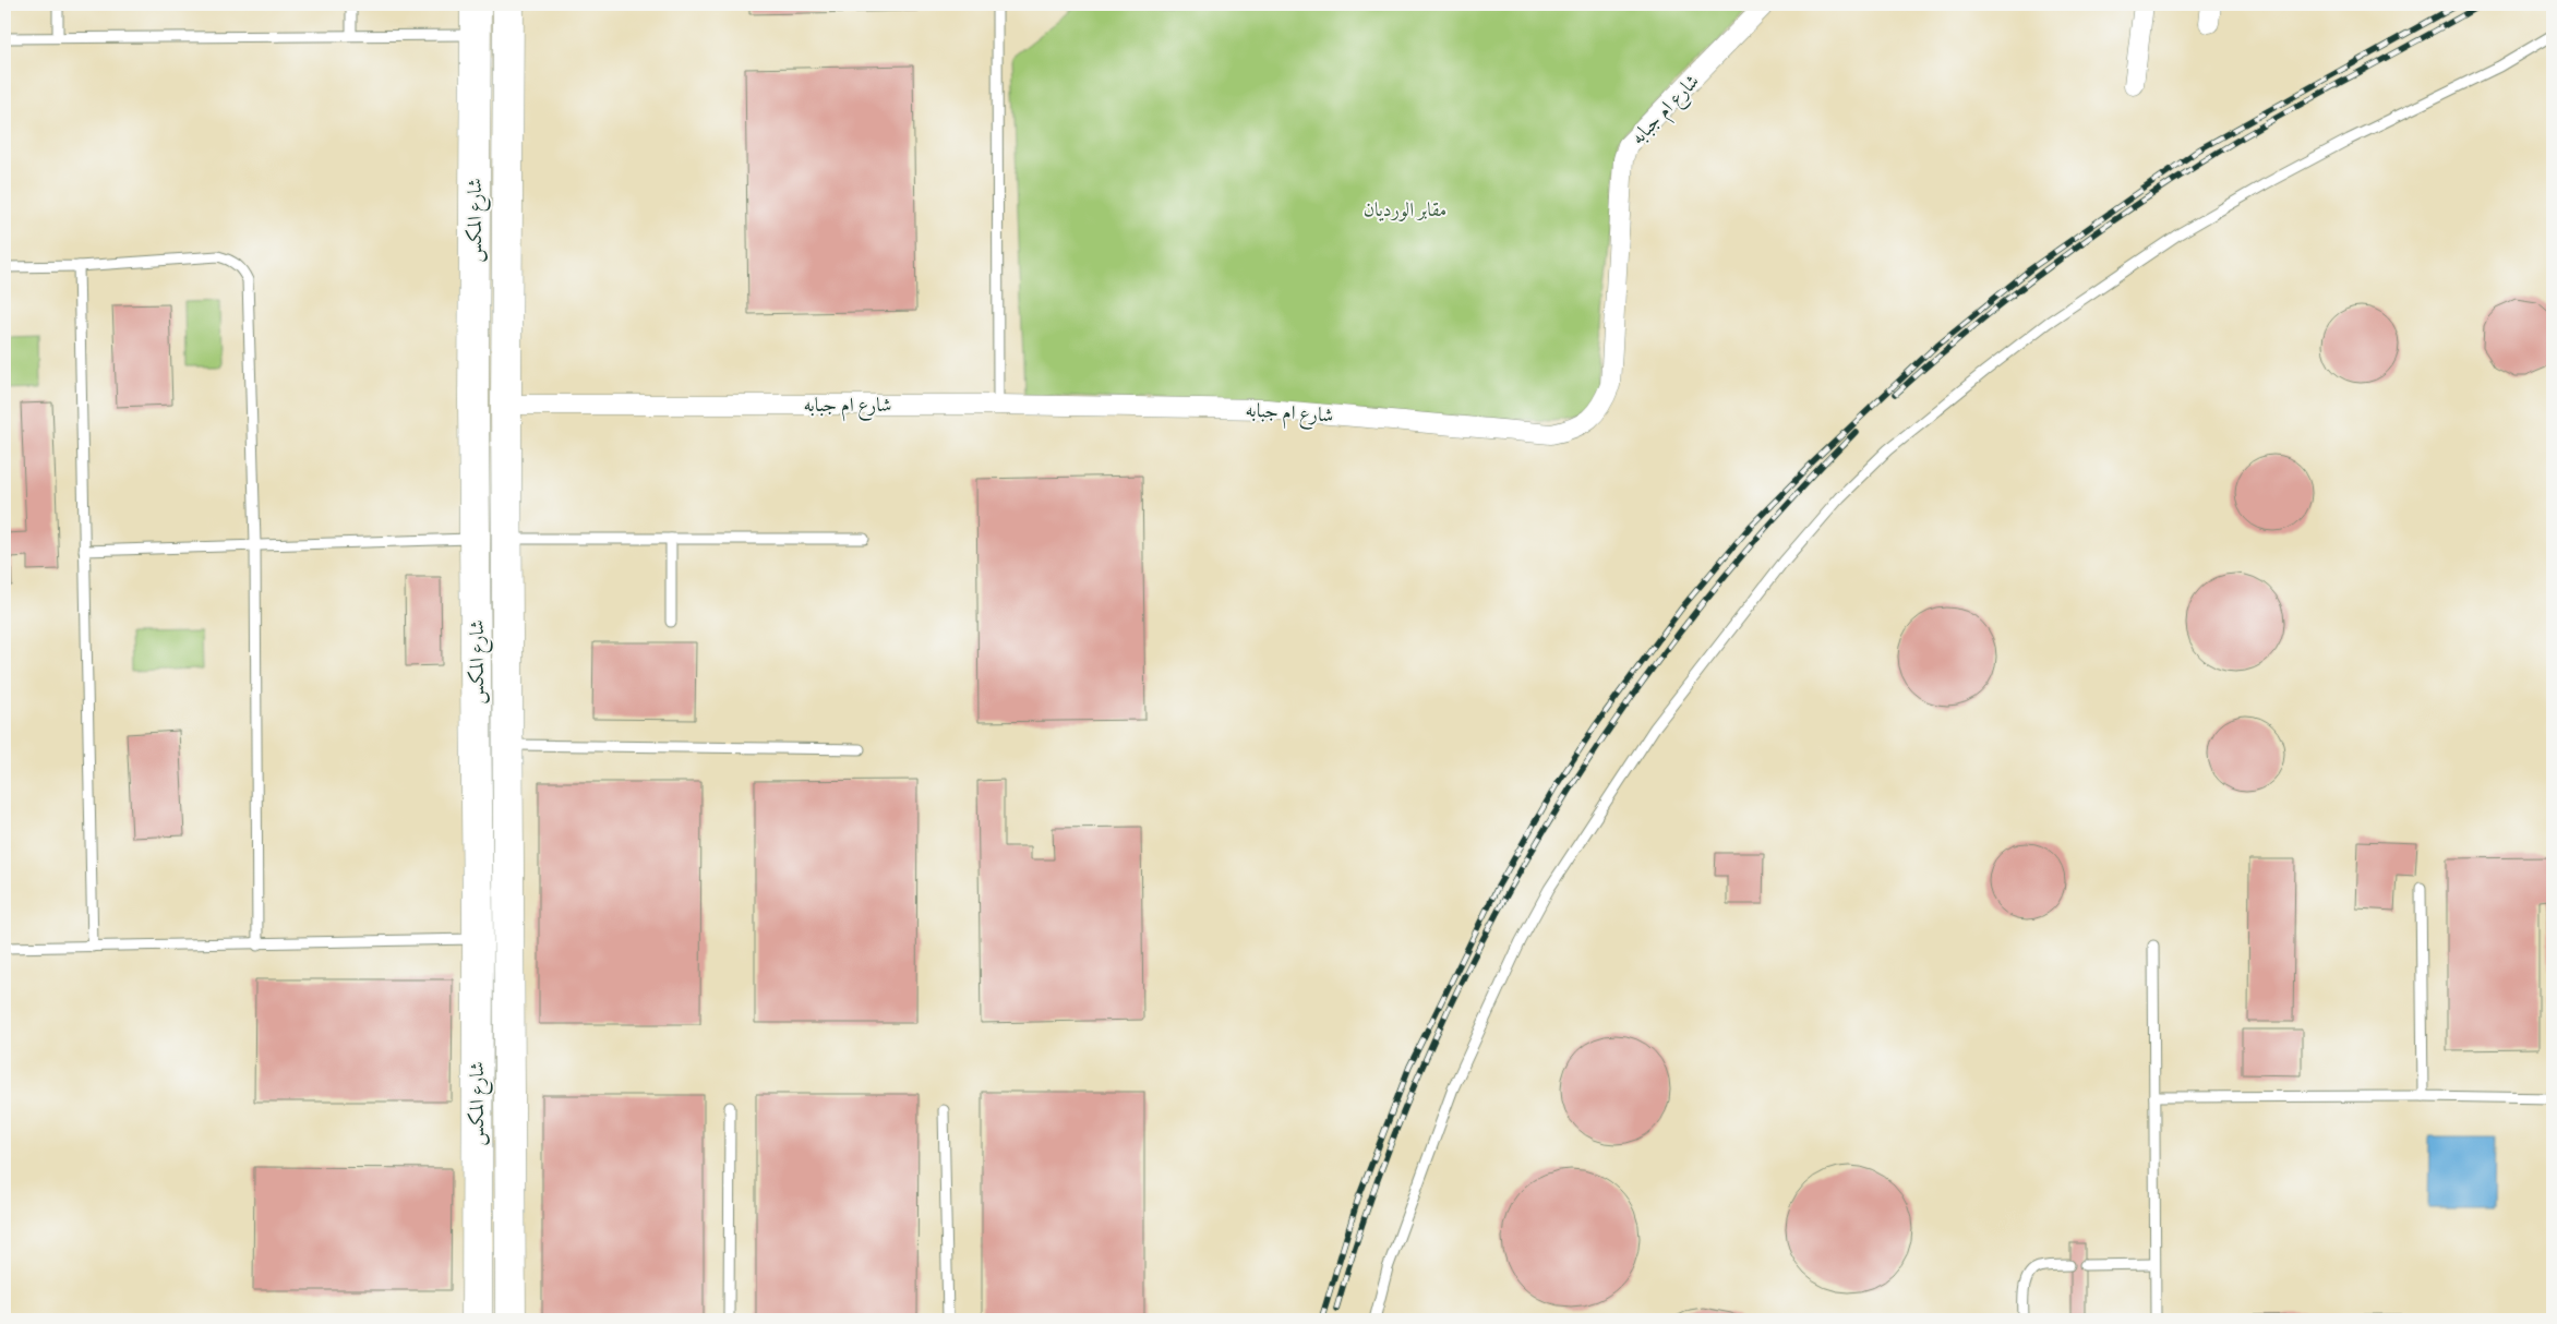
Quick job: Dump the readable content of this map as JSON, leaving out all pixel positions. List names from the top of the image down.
{
  "streets": {
    "main road": ["شارع المكس"],
    "street": ["شارع ام جبابه"]
  },
  "crossings": [
    ["شارع ام جبابه", "شارع المكس"]
  ],
  "parks": ["مقابر الورديان"]
}
